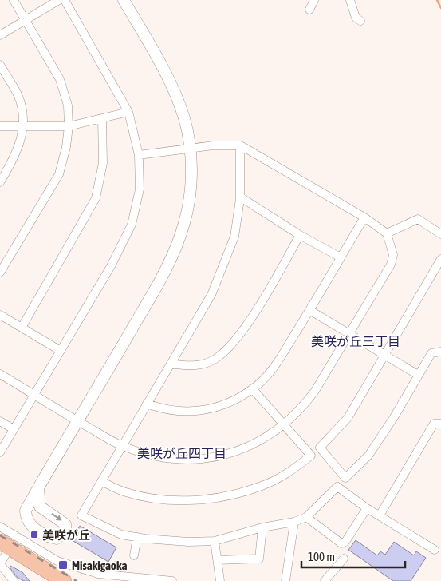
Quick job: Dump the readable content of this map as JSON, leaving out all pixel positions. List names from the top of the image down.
{
  "districts": ["美咲が丘三丁目", "美咲が丘四丁目"],
  "places": {
    "transit": ["美咲が丘", "Misakigaoka"]
  },
  "scale_bar": "100 m"
}
